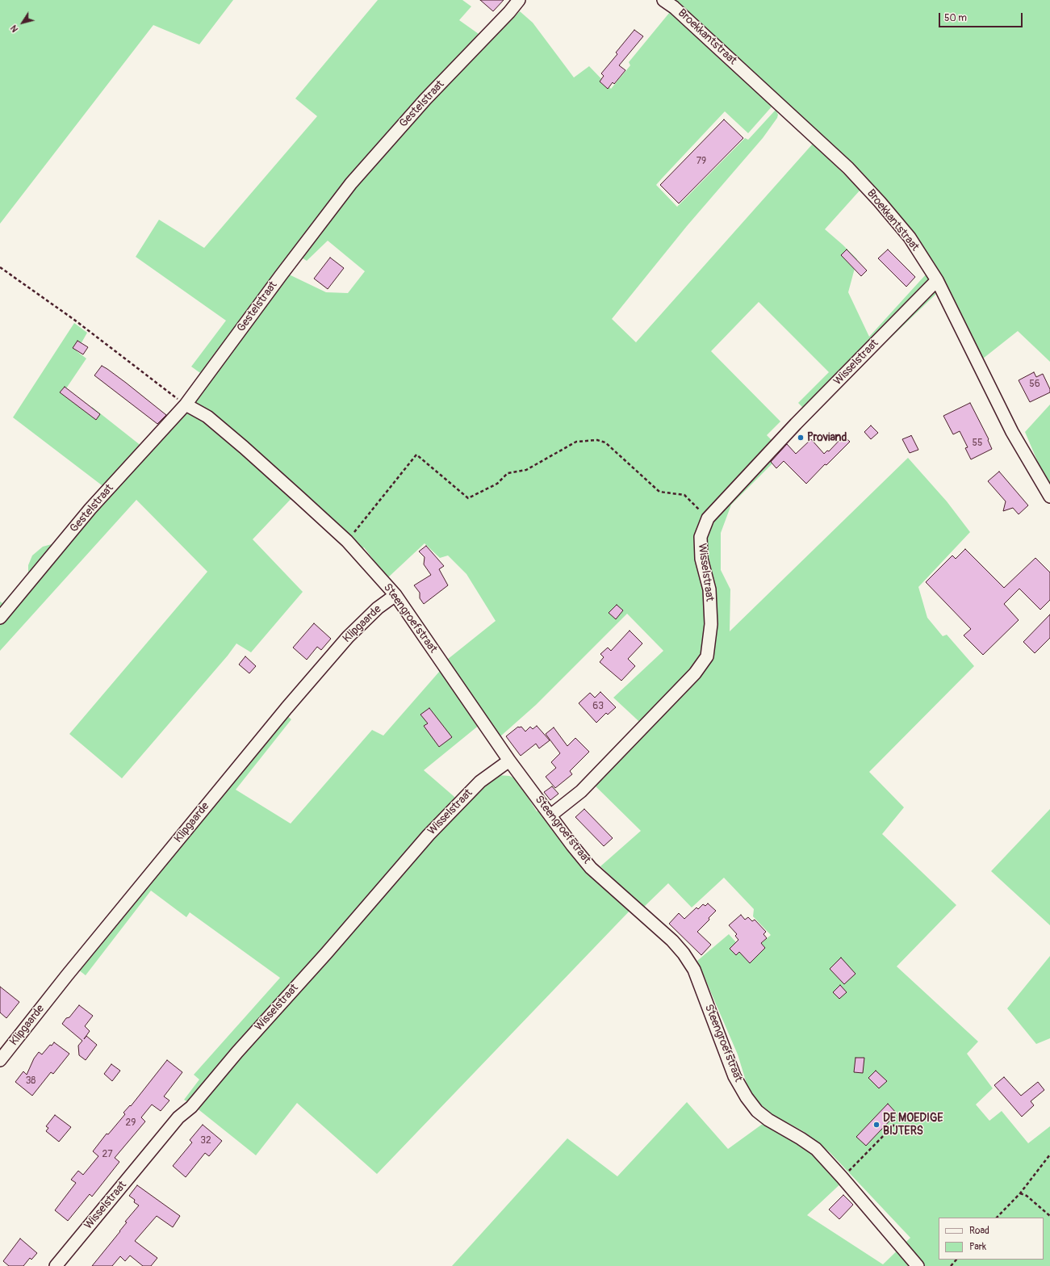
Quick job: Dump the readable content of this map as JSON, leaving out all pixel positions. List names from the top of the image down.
{
  "streets": {
    "street": [
      "Broekkantstraat",
      "Gestelstraat",
      "Wisselstraat",
      "Steengroefstraat",
      "Klipgaarde"
    ]
  },
  "crossings": [
    ["Broekkantstraat", "Wisselstraat"],
    ["Gestelstraat", "Steengroefstraat"],
    ["Wisselstraat", "Steengroefstraat"],
    ["Steengroefstraat", "Klipgaarde"]
  ],
  "places": ["Proviand", "DE MOEDIGE BIJTERS"],
  "house_numbers": [
    "79",
    "56",
    "55",
    "63",
    "38",
    "29",
    "32",
    "27"
  ],
  "legend": ["Road", "Park"],
  "scale_bar": "50 m",
  "north": "bottom left"
}
